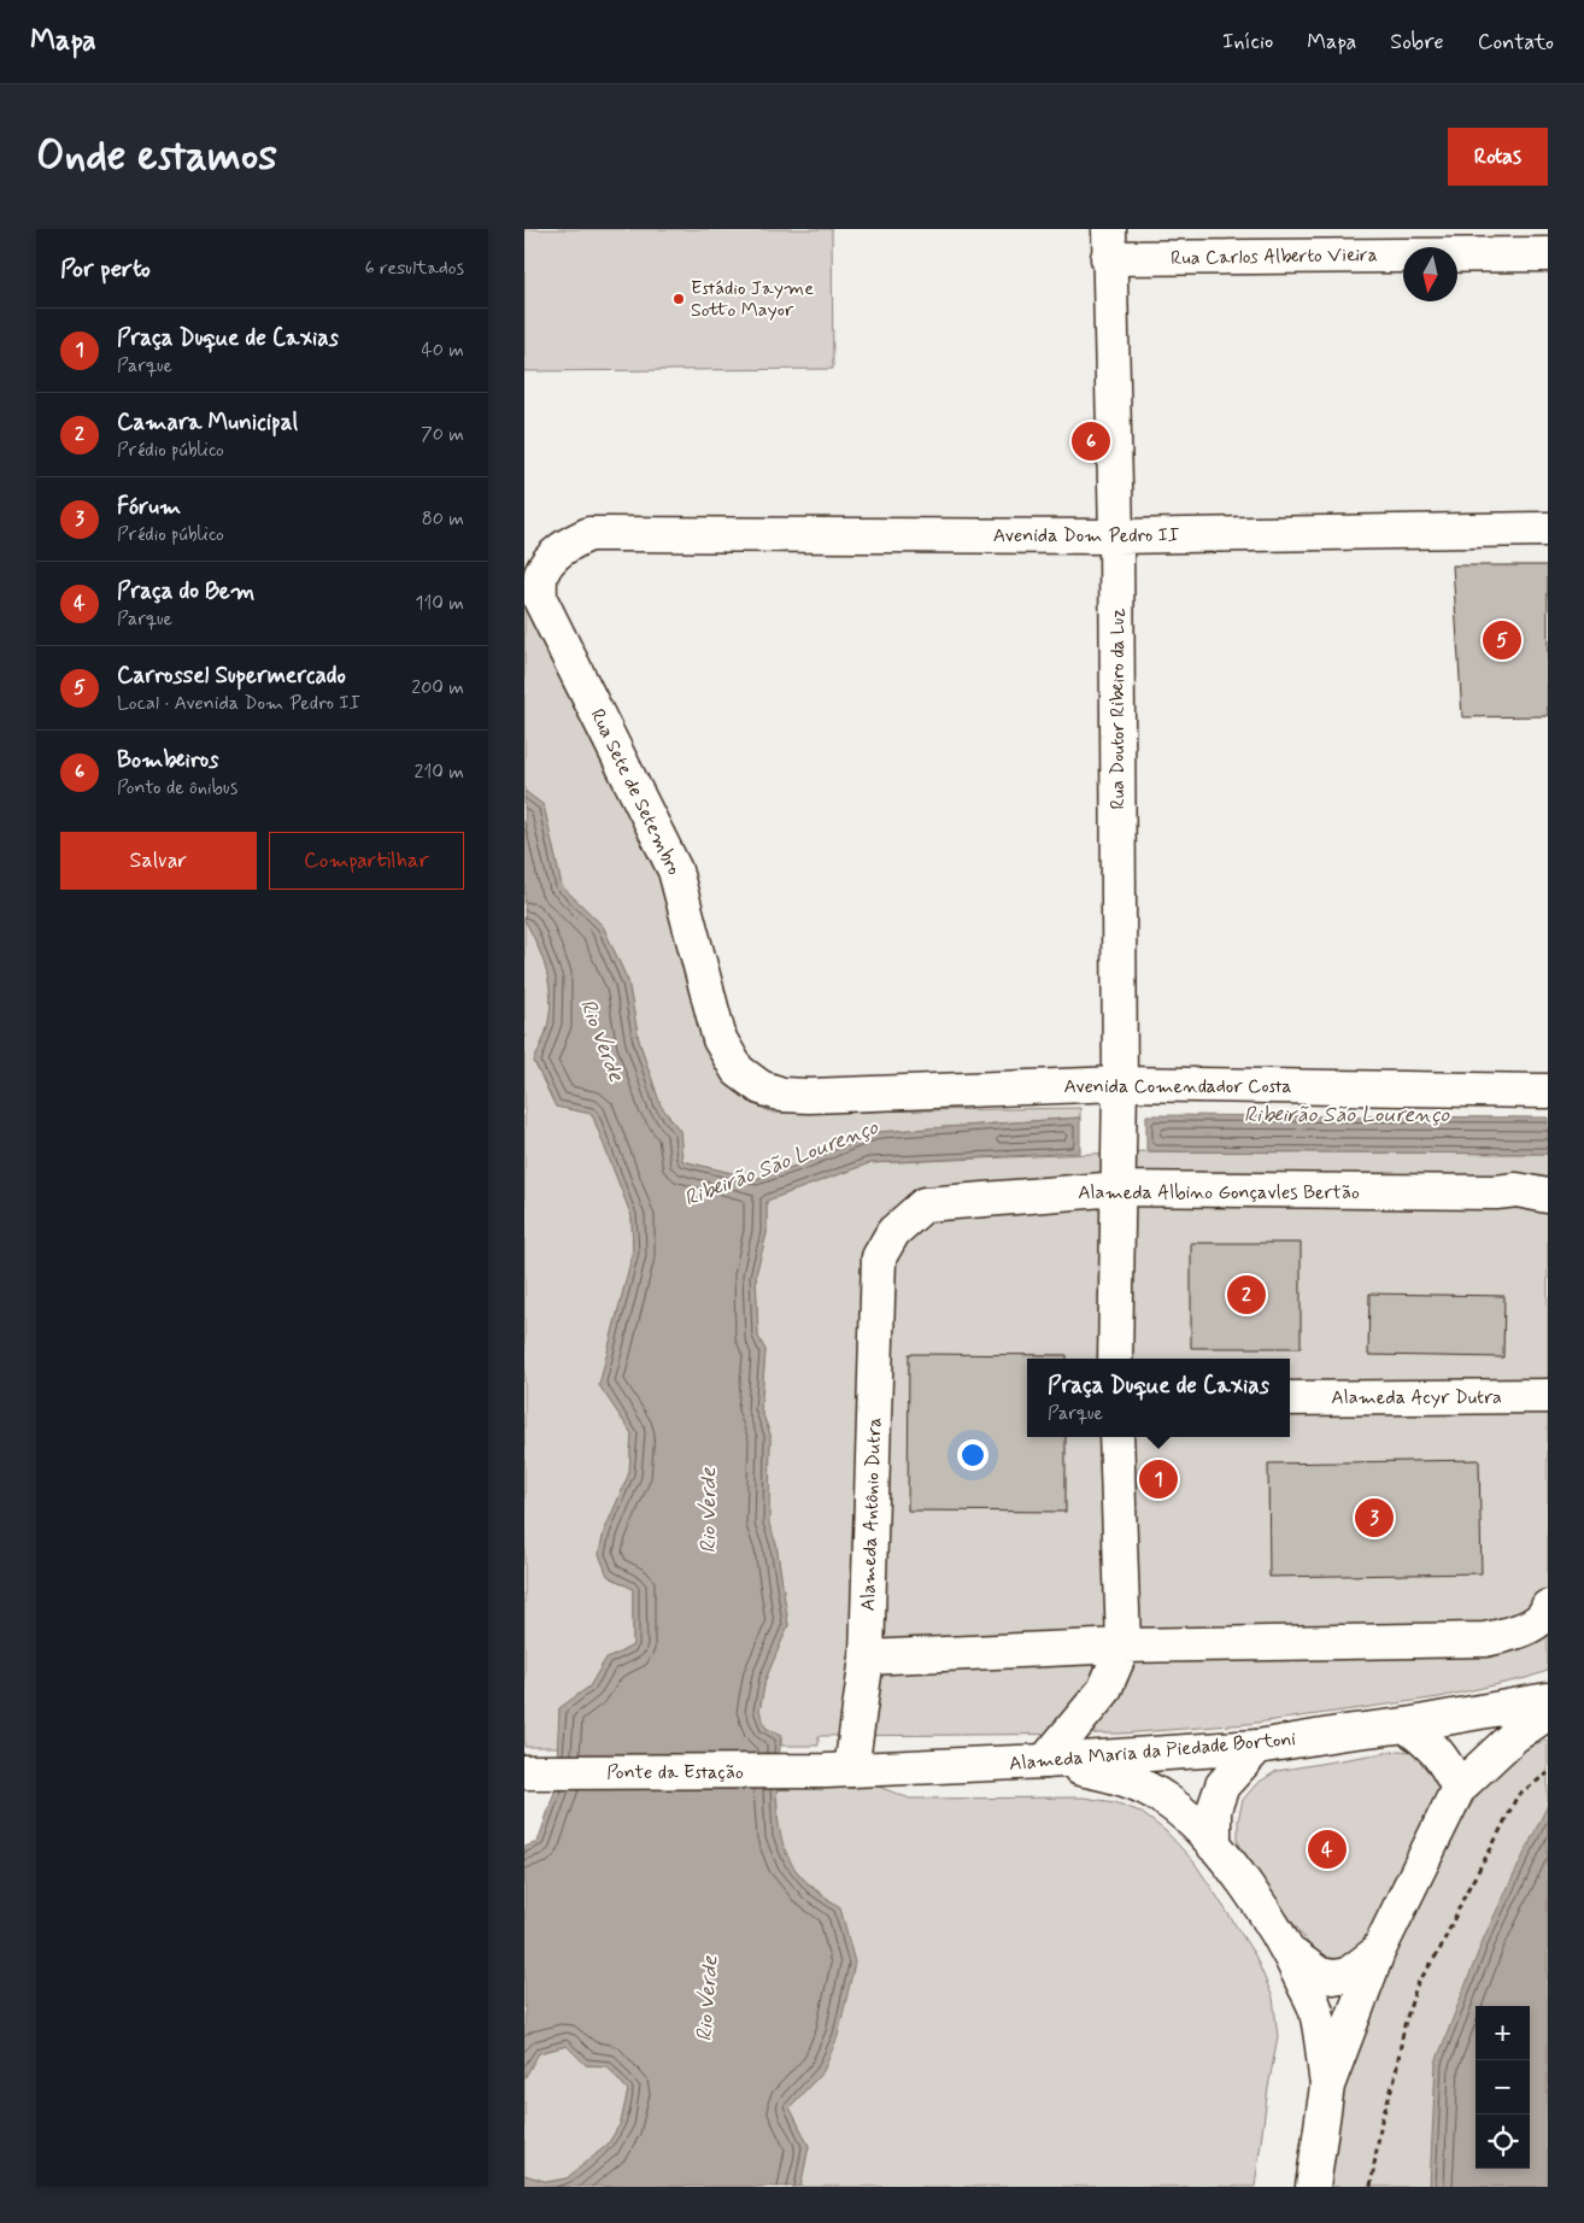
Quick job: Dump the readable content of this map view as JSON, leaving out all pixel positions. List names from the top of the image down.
{
  "streets": {
    "street": [
      "Rua Carlos Alberto Vieira",
      "Avenida Dom Pedro II",
      "Rua Doutor Ribeiro da Luz",
      "Rua Sete de Setembro",
      "Avenida Comendador Costa",
      "Alameda Albino Gonçavles Bertão",
      "Alameda Acyr Dutra",
      "Alameda Antônio Dutra",
      "Alameda Maria da Piedade Bortoni",
      "Ponte da Estação"
    ]
  },
  "crossings": [
    ["Rua Carlos Alberto Vieira", "Rua Doutor Ribeiro da Luz"],
    ["Avenida Dom Pedro II", "Rua Doutor Ribeiro da Luz"],
    ["Avenida Dom Pedro II", "Rua Sete de Setembro"],
    ["Rua Doutor Ribeiro da Luz", "Avenida Comendador Costa"],
    ["Rua Doutor Ribeiro da Luz", "Alameda Albino Gonçavles Bertão"],
    ["Rua Sete de Setembro", "Avenida Comendador Costa"],
    ["Alameda Albino Gonçavles Bertão", "Alameda Antônio Dutra"],
    ["Alameda Antônio Dutra", "Alameda Maria da Piedade Bortoni"],
    ["Alameda Antônio Dutra", "Ponte da Estação"],
    ["Alameda Maria da Piedade Bortoni", "Ponte da Estação"]
  ],
  "water": ["Rio Verde", "Ribeirão São Lourenço"],
  "places": ["Estádio Jayme Sotto Mayor"],
  "north": "bottom",
  "page": {
    "header": "Mapa",
    "nav": [
      "Início",
      "Mapa",
      "Sobre",
      "Contato"
    ],
    "buttons": [
      "Rotas",
      ["Salvar", "Compartilhar"]
    ],
    "title": "Onde estamos",
    "heading": ["Por perto", "6 resultados"],
    "list": [
      {
        "mark": "1",
        "name": "Praça Duque de Caxias",
        "note": "Parque",
        "value": "40 m"
      },
      {
        "mark": "2",
        "name": "Camara Municipal",
        "note": "Prédio público",
        "value": "70 m"
      },
      {
        "mark": "3",
        "name": "Fórum",
        "note": "Prédio público",
        "value": "80 m"
      },
      {
        "mark": "4",
        "name": "Praça do Bem",
        "note": "Parque",
        "value": "110 m"
      },
      {
        "mark": "5",
        "name": "Carrossel Supermercado",
        "note": "Local · Avenida Dom Pedro II",
        "value": "200 m"
      },
      {
        "mark": "6",
        "name": "Bombeiros",
        "note": "Ponto de ônibus",
        "value": "210 m"
      }
    ],
    "pins": [
      "6",
      "5",
      "2",
      "1",
      "3",
      "4"
    ],
    "popup": ["Praça Duque de Caxias", "Parque"],
    "map_buttons": ["+", "−"]
  }
}
